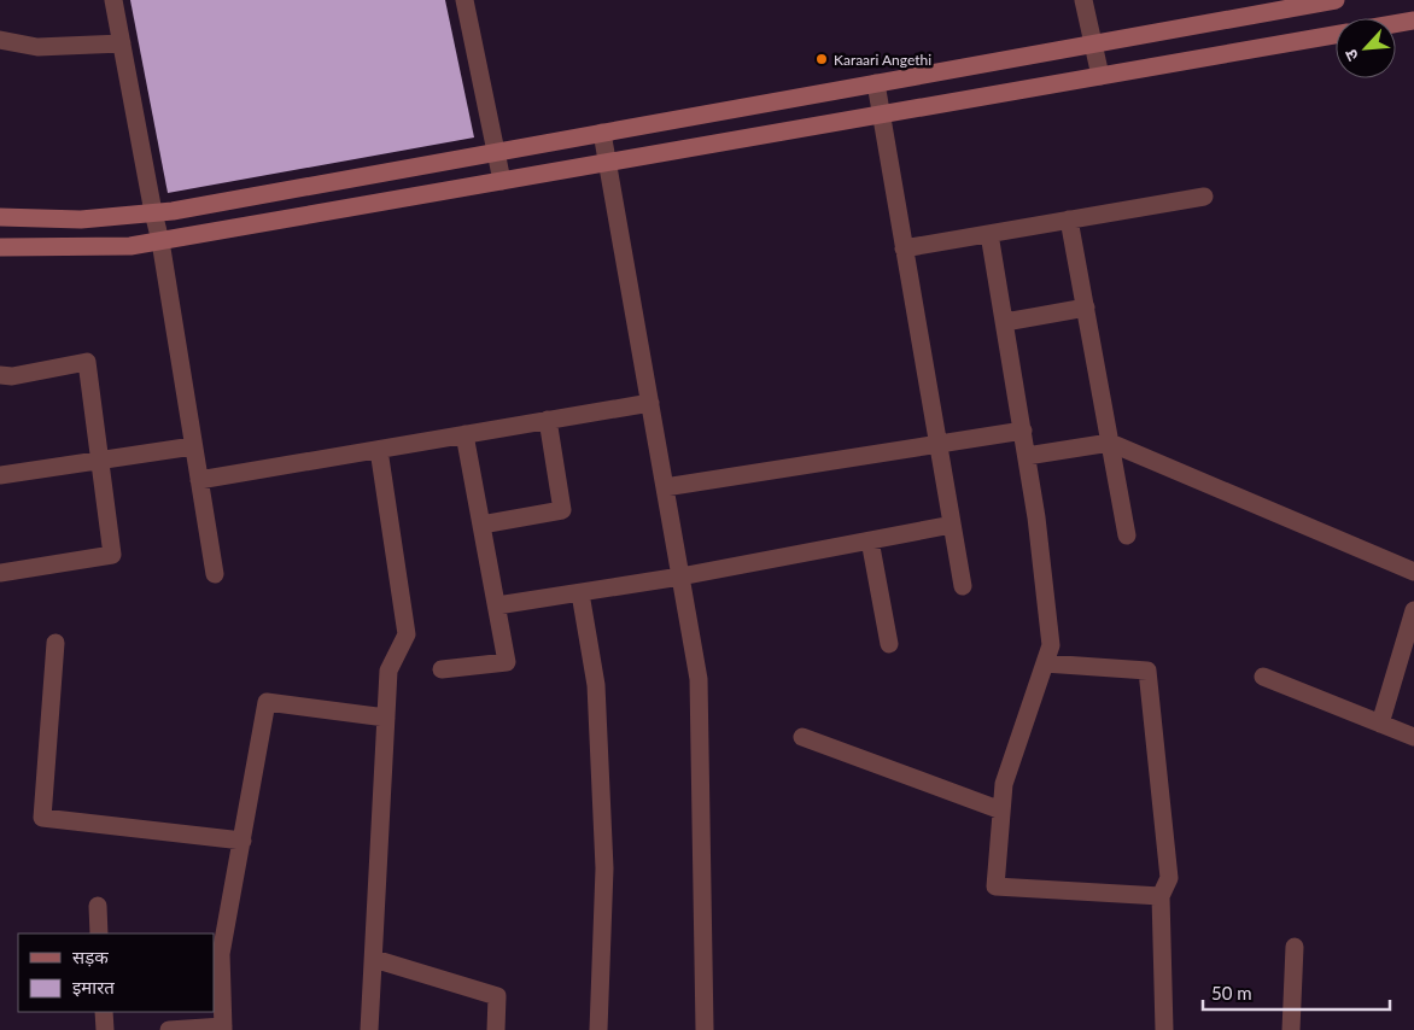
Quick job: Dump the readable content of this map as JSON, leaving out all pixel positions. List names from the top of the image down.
{
  "places": ["Karaari Angethi"],
  "legend": ["सड़क", "इमारत"],
  "scale_bar": "50 m",
  "north": "bottom left"
}
